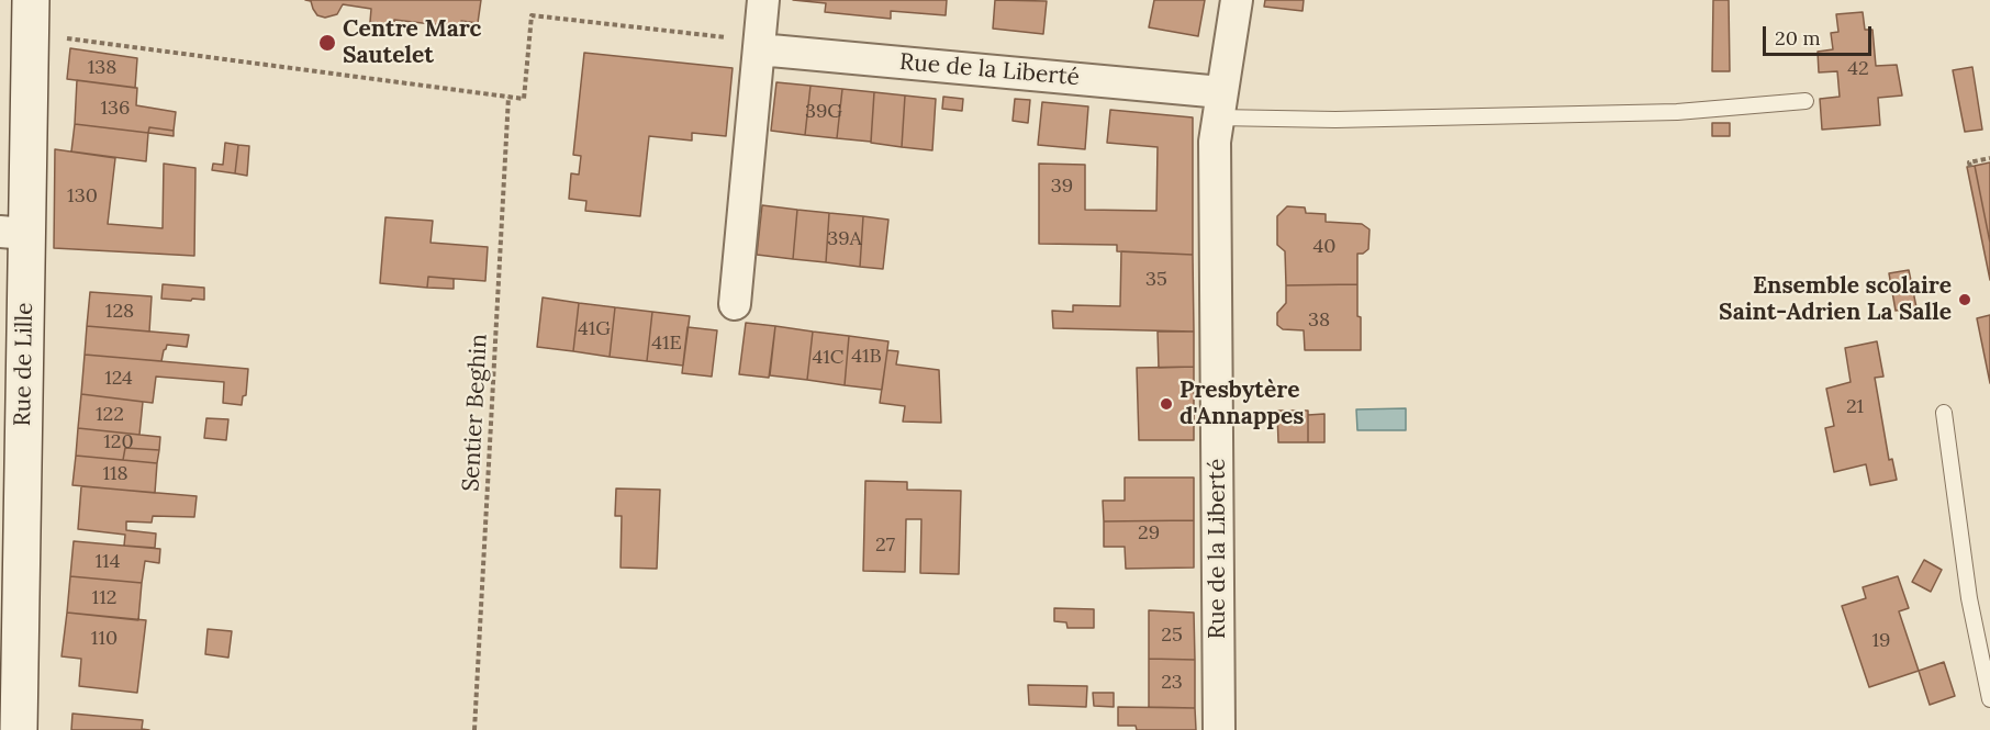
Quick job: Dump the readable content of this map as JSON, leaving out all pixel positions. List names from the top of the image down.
{
  "streets": {
    "street": ["Rue de la Liberté", "Rue de Lille"],
    "path": ["Sentier Beghin"]
  },
  "places": ["Centre Marc Sautelet", "Ensemble scolaire Saint-Adrien La Salle", "Presbytère d'Annappes"],
  "house_numbers": [
    "138",
    "42",
    "136",
    "39G",
    "39",
    "130",
    "39A",
    "40",
    "35",
    "128",
    "38",
    "41G",
    "41E",
    "41B",
    "41C",
    "124",
    "21",
    "122",
    "120",
    "118",
    "29",
    "27",
    "114",
    "112",
    "25",
    "110",
    "19",
    "23"
  ],
  "scale_bar": "20 m"
}
